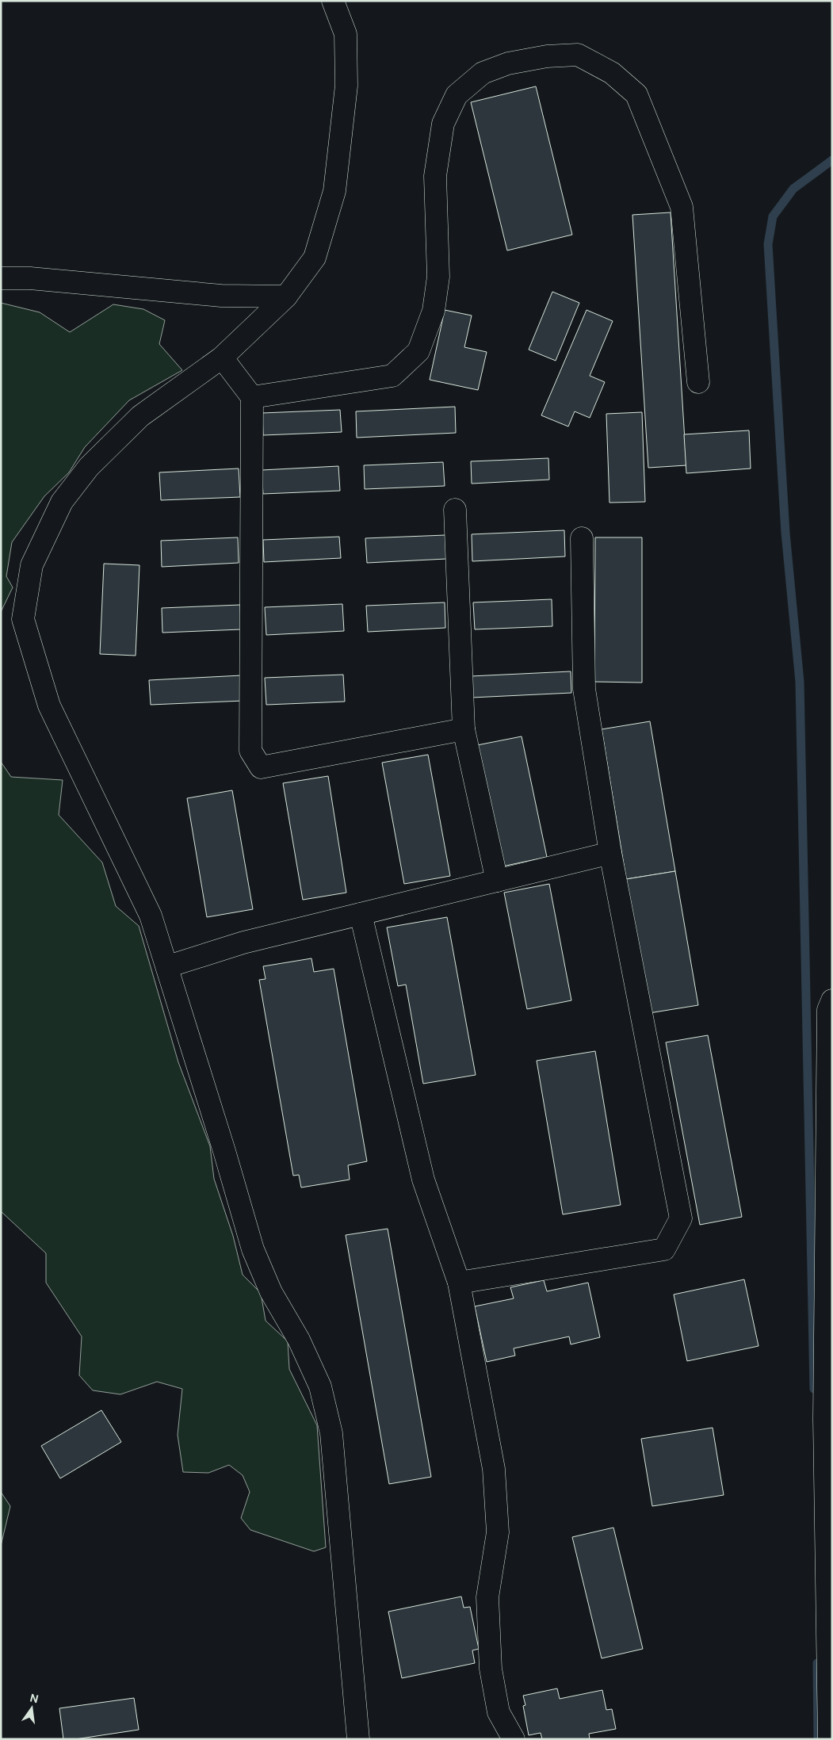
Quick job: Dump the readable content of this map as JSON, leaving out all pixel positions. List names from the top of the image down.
{
  "north": "top"
}
